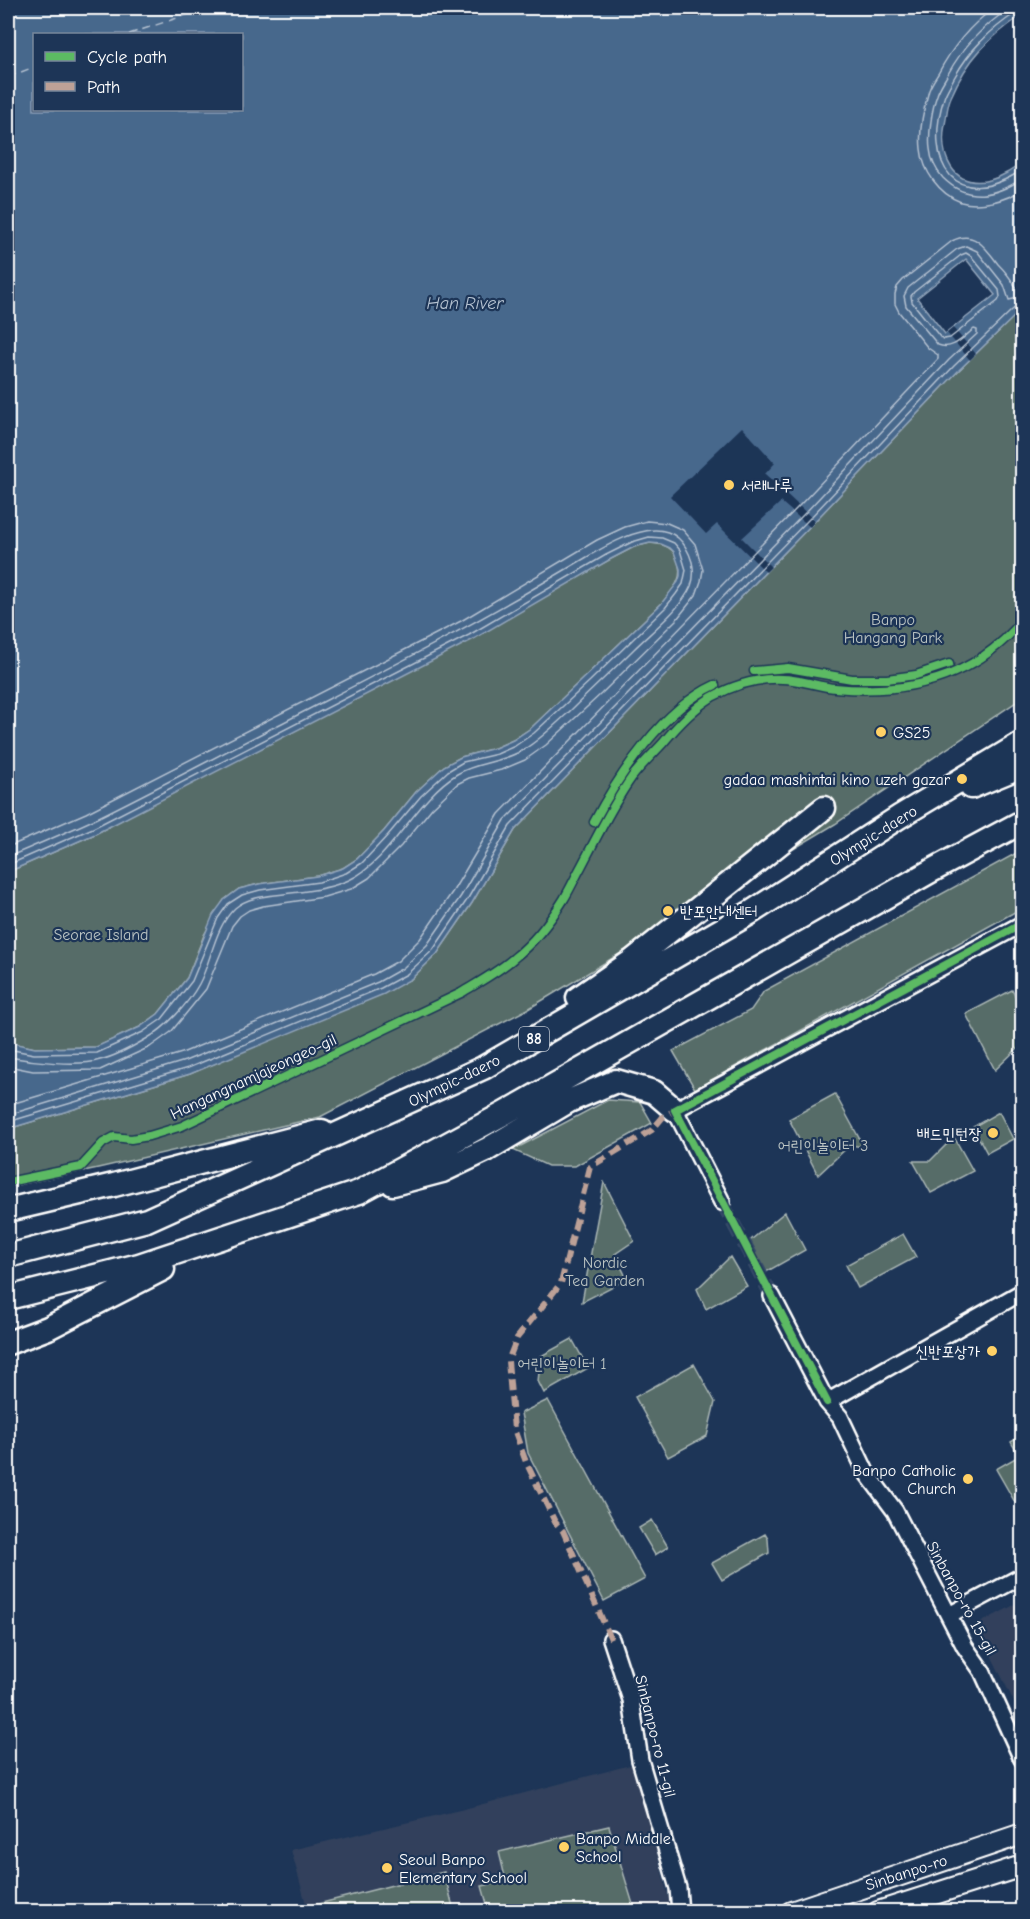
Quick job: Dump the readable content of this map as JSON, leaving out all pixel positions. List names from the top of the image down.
{
  "streets": {
    "highway": ["Olympic-daero", "88"],
    "main road": ["Sinbanpo-ro"],
    "street": ["Sinbanpo-ro 15-gil", "Sinbanpo-ro 11-gil"],
    "cycle path": ["Hangangnamjajeongeo-gil"]
  },
  "water": ["Han River"],
  "parks": [
    "Banpo Hangang Park",
    "Seorae Island",
    "어린이놀이터 3",
    "Nordic Tea Garden",
    "어린이놀이터 1"
  ],
  "places": [
    "서래나루",
    "GS25",
    "gadaa mashintai kino uzeh gazar",
    "반포안내센터",
    "배드민턴장",
    "신반포상가",
    "Banpo Catholic Church",
    "Banpo Middle School",
    "Seoul Banpo Elementary School"
  ],
  "legend": ["Cycle path", "Path"]
}
